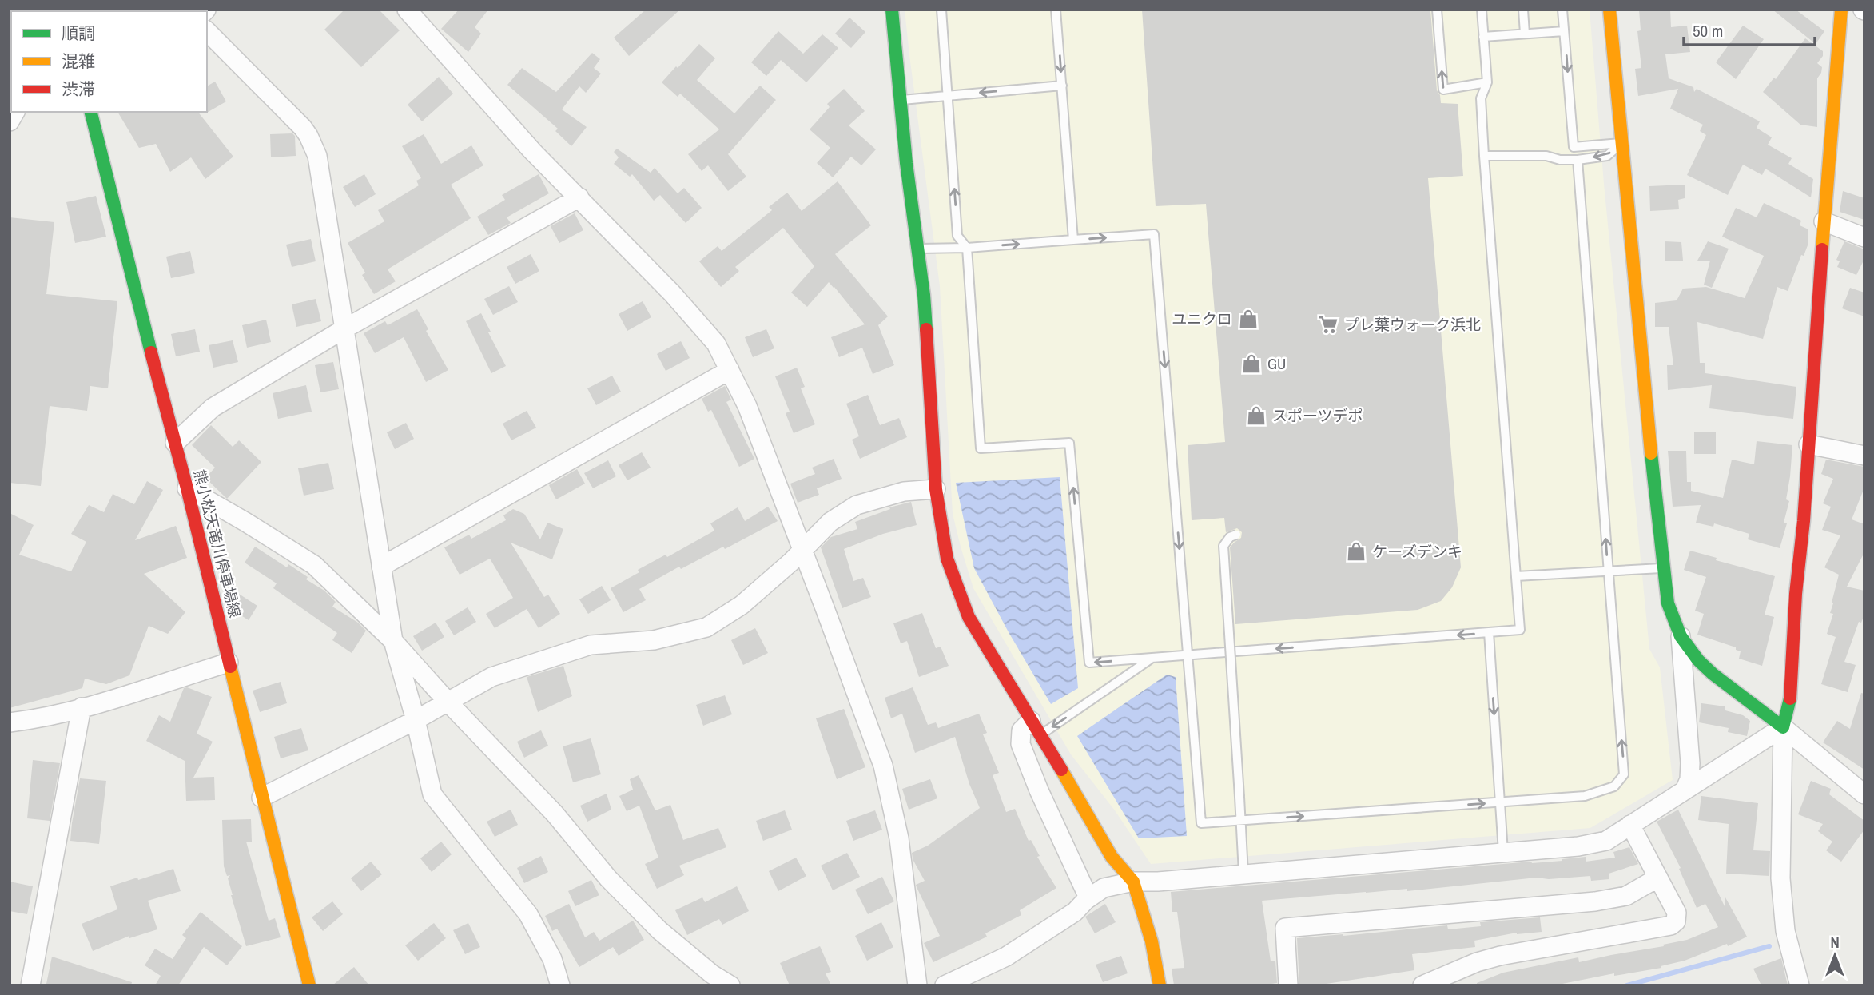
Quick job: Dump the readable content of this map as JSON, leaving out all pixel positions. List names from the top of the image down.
{
  "streets": {
    "street": ["熊小松天竜川停車場線"]
  },
  "places": {
    "shop": [
      "ユニクロ",
      "GU",
      "スポーツデポ",
      "ケーズデンキ"
    ],
    "supermarket": ["プレ葉ウォーク浜北"]
  },
  "legend": ["順調", "混雑", "渋滞"],
  "scale_bar": "50 m",
  "north": "top"
}
